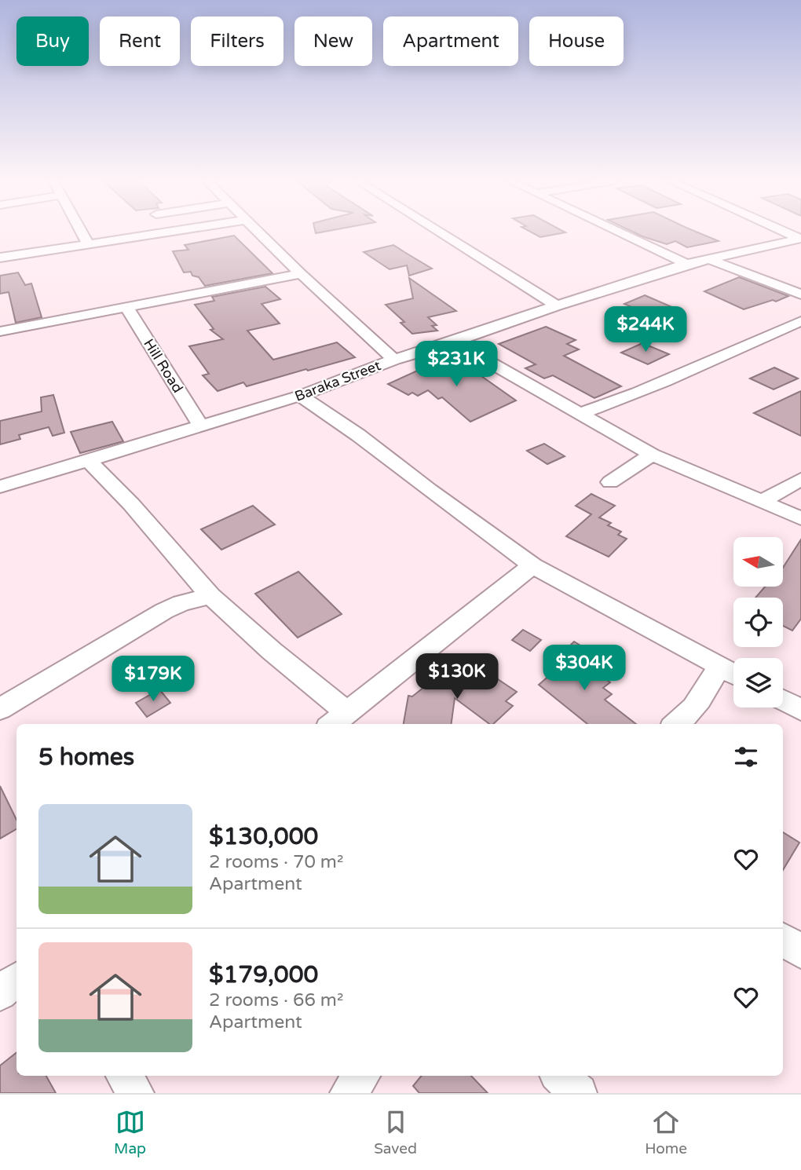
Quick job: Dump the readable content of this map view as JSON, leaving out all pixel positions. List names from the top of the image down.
{
  "streets": {
    "street": ["Hill Road", "Baraka Street"]
  },
  "crossings": [
    ["Hill Road", "Baraka Street"]
  ],
  "north": "left",
  "page": {
    "chip": [
      "Buy",
      "Rent",
      "Filters",
      "New",
      "Apartment",
      "House"
    ],
    "price": [
      "$244K",
      "$231K",
      "$304K",
      "$130K",
      "$179K"
    ],
    "heading": "5 homes",
    "list": [
      {
        "name": "$130,000",
        "note": "2 rooms · 70 m² · Apartment"
      },
      {
        "name": "$179,000",
        "note": "2 rooms · 66 m² · Apartment"
      }
    ],
    "tabs": ["Map", "Saved", "Home"]
  }
}
